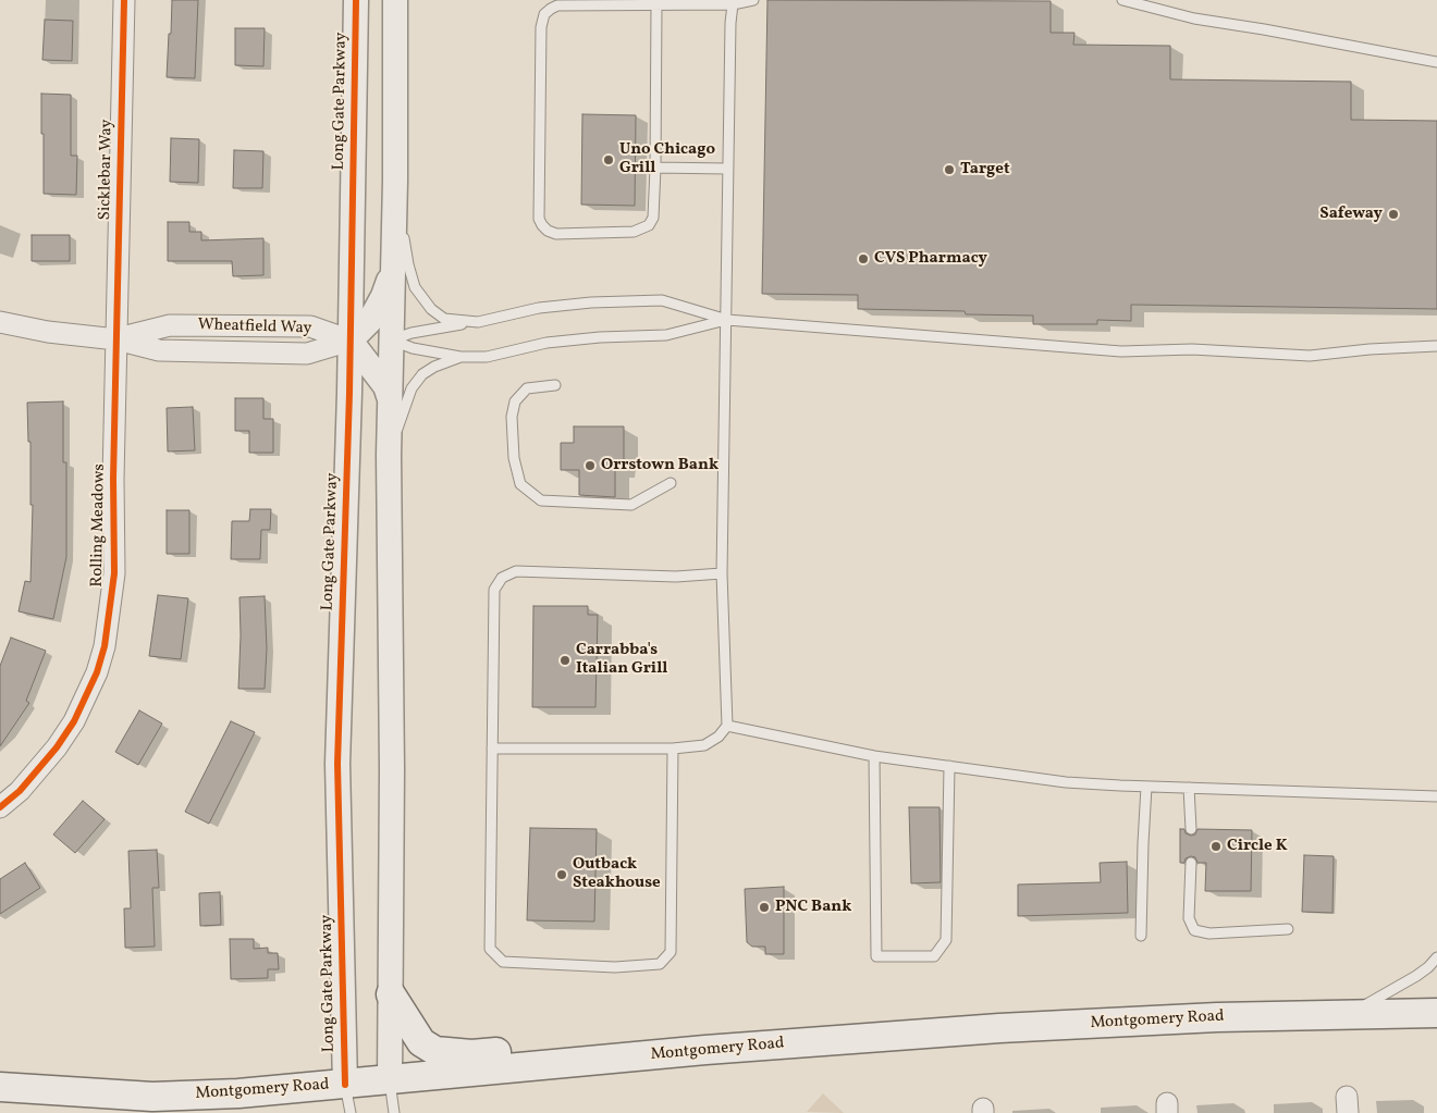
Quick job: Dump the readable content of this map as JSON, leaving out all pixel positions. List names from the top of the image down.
{
  "streets": {
    "main road": ["Montgomery Road"],
    "street": [
      "Long Gate Parkway",
      "Sicklebar Way",
      "Wheatfield Way",
      "Rolling Meadows"
    ]
  },
  "crossings": [
    ["Long Gate Parkway", "Wheatfield Way"],
    ["Long Gate Parkway", "Montgomery Road"],
    ["Sicklebar Way", "Wheatfield Way"],
    ["Sicklebar Way", "Rolling Meadows"],
    ["Wheatfield Way", "Rolling Meadows"]
  ],
  "places": [
    "Uno Chicago Grill",
    "Target",
    "Safeway",
    "CVS Pharmacy",
    "Orrstown Bank",
    "Carrabba's Italian Grill",
    "Circle K",
    "Outback Steakhouse",
    "PNC Bank"
  ]
}
